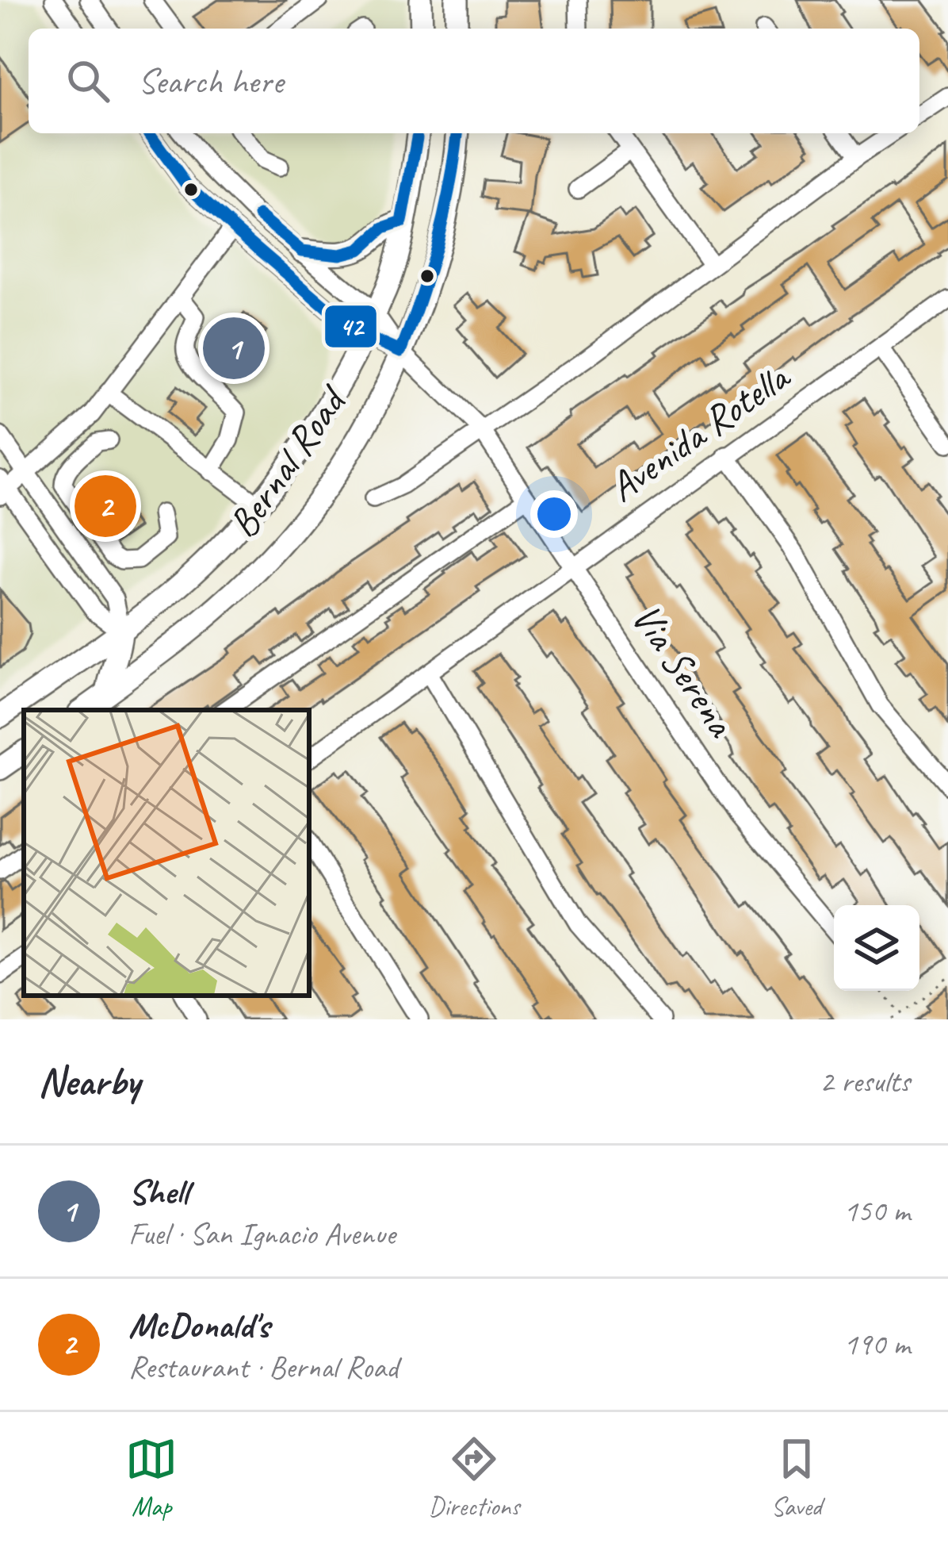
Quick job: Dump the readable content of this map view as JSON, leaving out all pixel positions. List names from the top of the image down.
{
  "streets": {
    "main road": ["Bernal Road"],
    "street": ["Avenida Rotella", "Via Serena"]
  },
  "crossings": [
    ["Avenida Rotella", "Via Serena"],
    ["Bernal Road", "Via Serena"]
  ],
  "lines": ["transit line 42"],
  "page": {
    "search": "Search here",
    "pins": ["1", "2"],
    "heading": ["Nearby", "2 results"],
    "list": [
      {
        "mark": "1",
        "name": "Shell",
        "note": "Fuel · San Ignacio Avenue",
        "value": "150 m"
      },
      {
        "mark": "2",
        "name": "McDonald's",
        "note": "Restaurant · Bernal Road",
        "value": "190 m"
      }
    ],
    "nav": ["Map", "Directions", "Saved"]
  }
}
